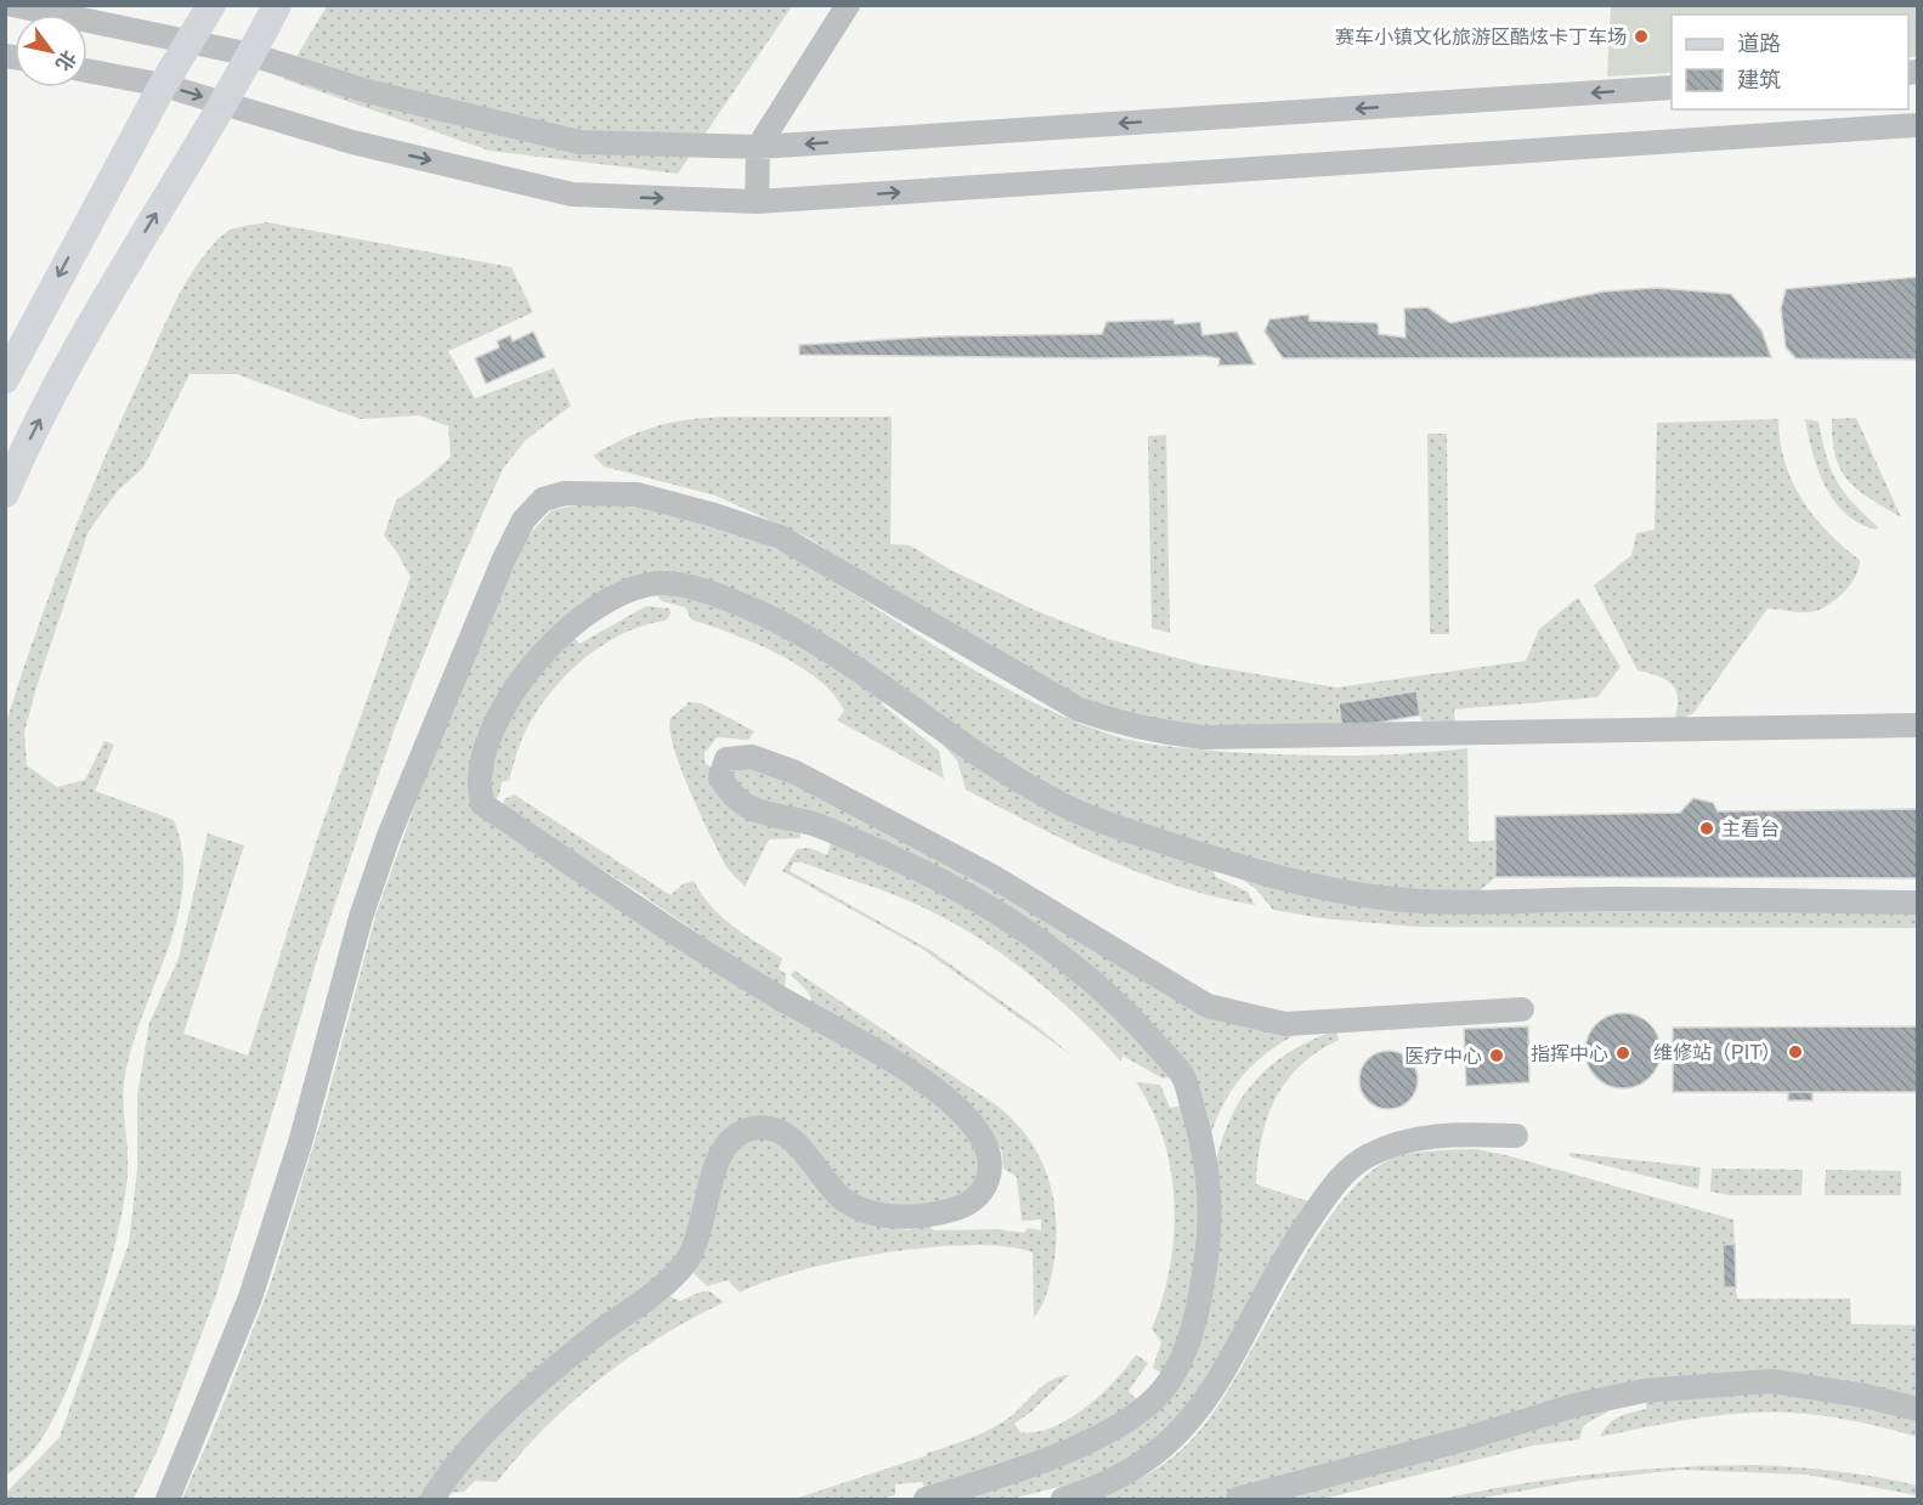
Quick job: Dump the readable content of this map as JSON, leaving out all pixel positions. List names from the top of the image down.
{
  "places": [
    "赛车小镇文化旅游区酷炫卡丁车场",
    "主看台",
    "维修站（PIT）",
    "指挥中心",
    "医疗中心"
  ],
  "legend": ["道路", "建筑"],
  "north": "bottom right"
}
